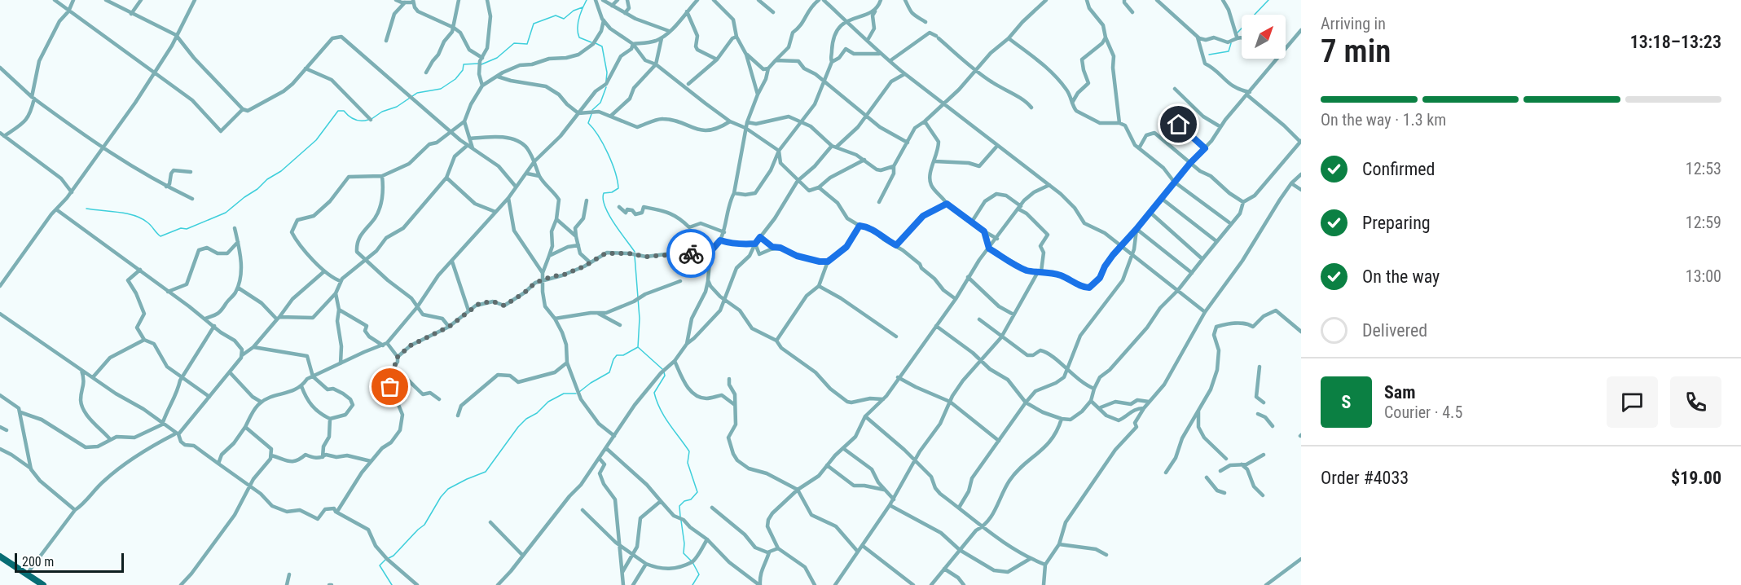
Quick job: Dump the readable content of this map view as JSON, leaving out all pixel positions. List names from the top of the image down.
{
  "scale_bar": "200 m",
  "north": "top right",
  "page": {
    "heading": ["7 min", "Arriving in", "13:18–13:23"],
    "panel": [
      "Sam",
      "Courier · 4.5",
      "Order #4033",
      "$19.00"
    ],
    "bar": "On the way · 1.3 km",
    "list": [
      ["Confirmed", "12:53"],
      ["Preparing", "12:59"],
      ["On the way", "13:00"],
      "Delivered"
    ],
    "round": "S",
    "scale": "200 m"
  }
}
